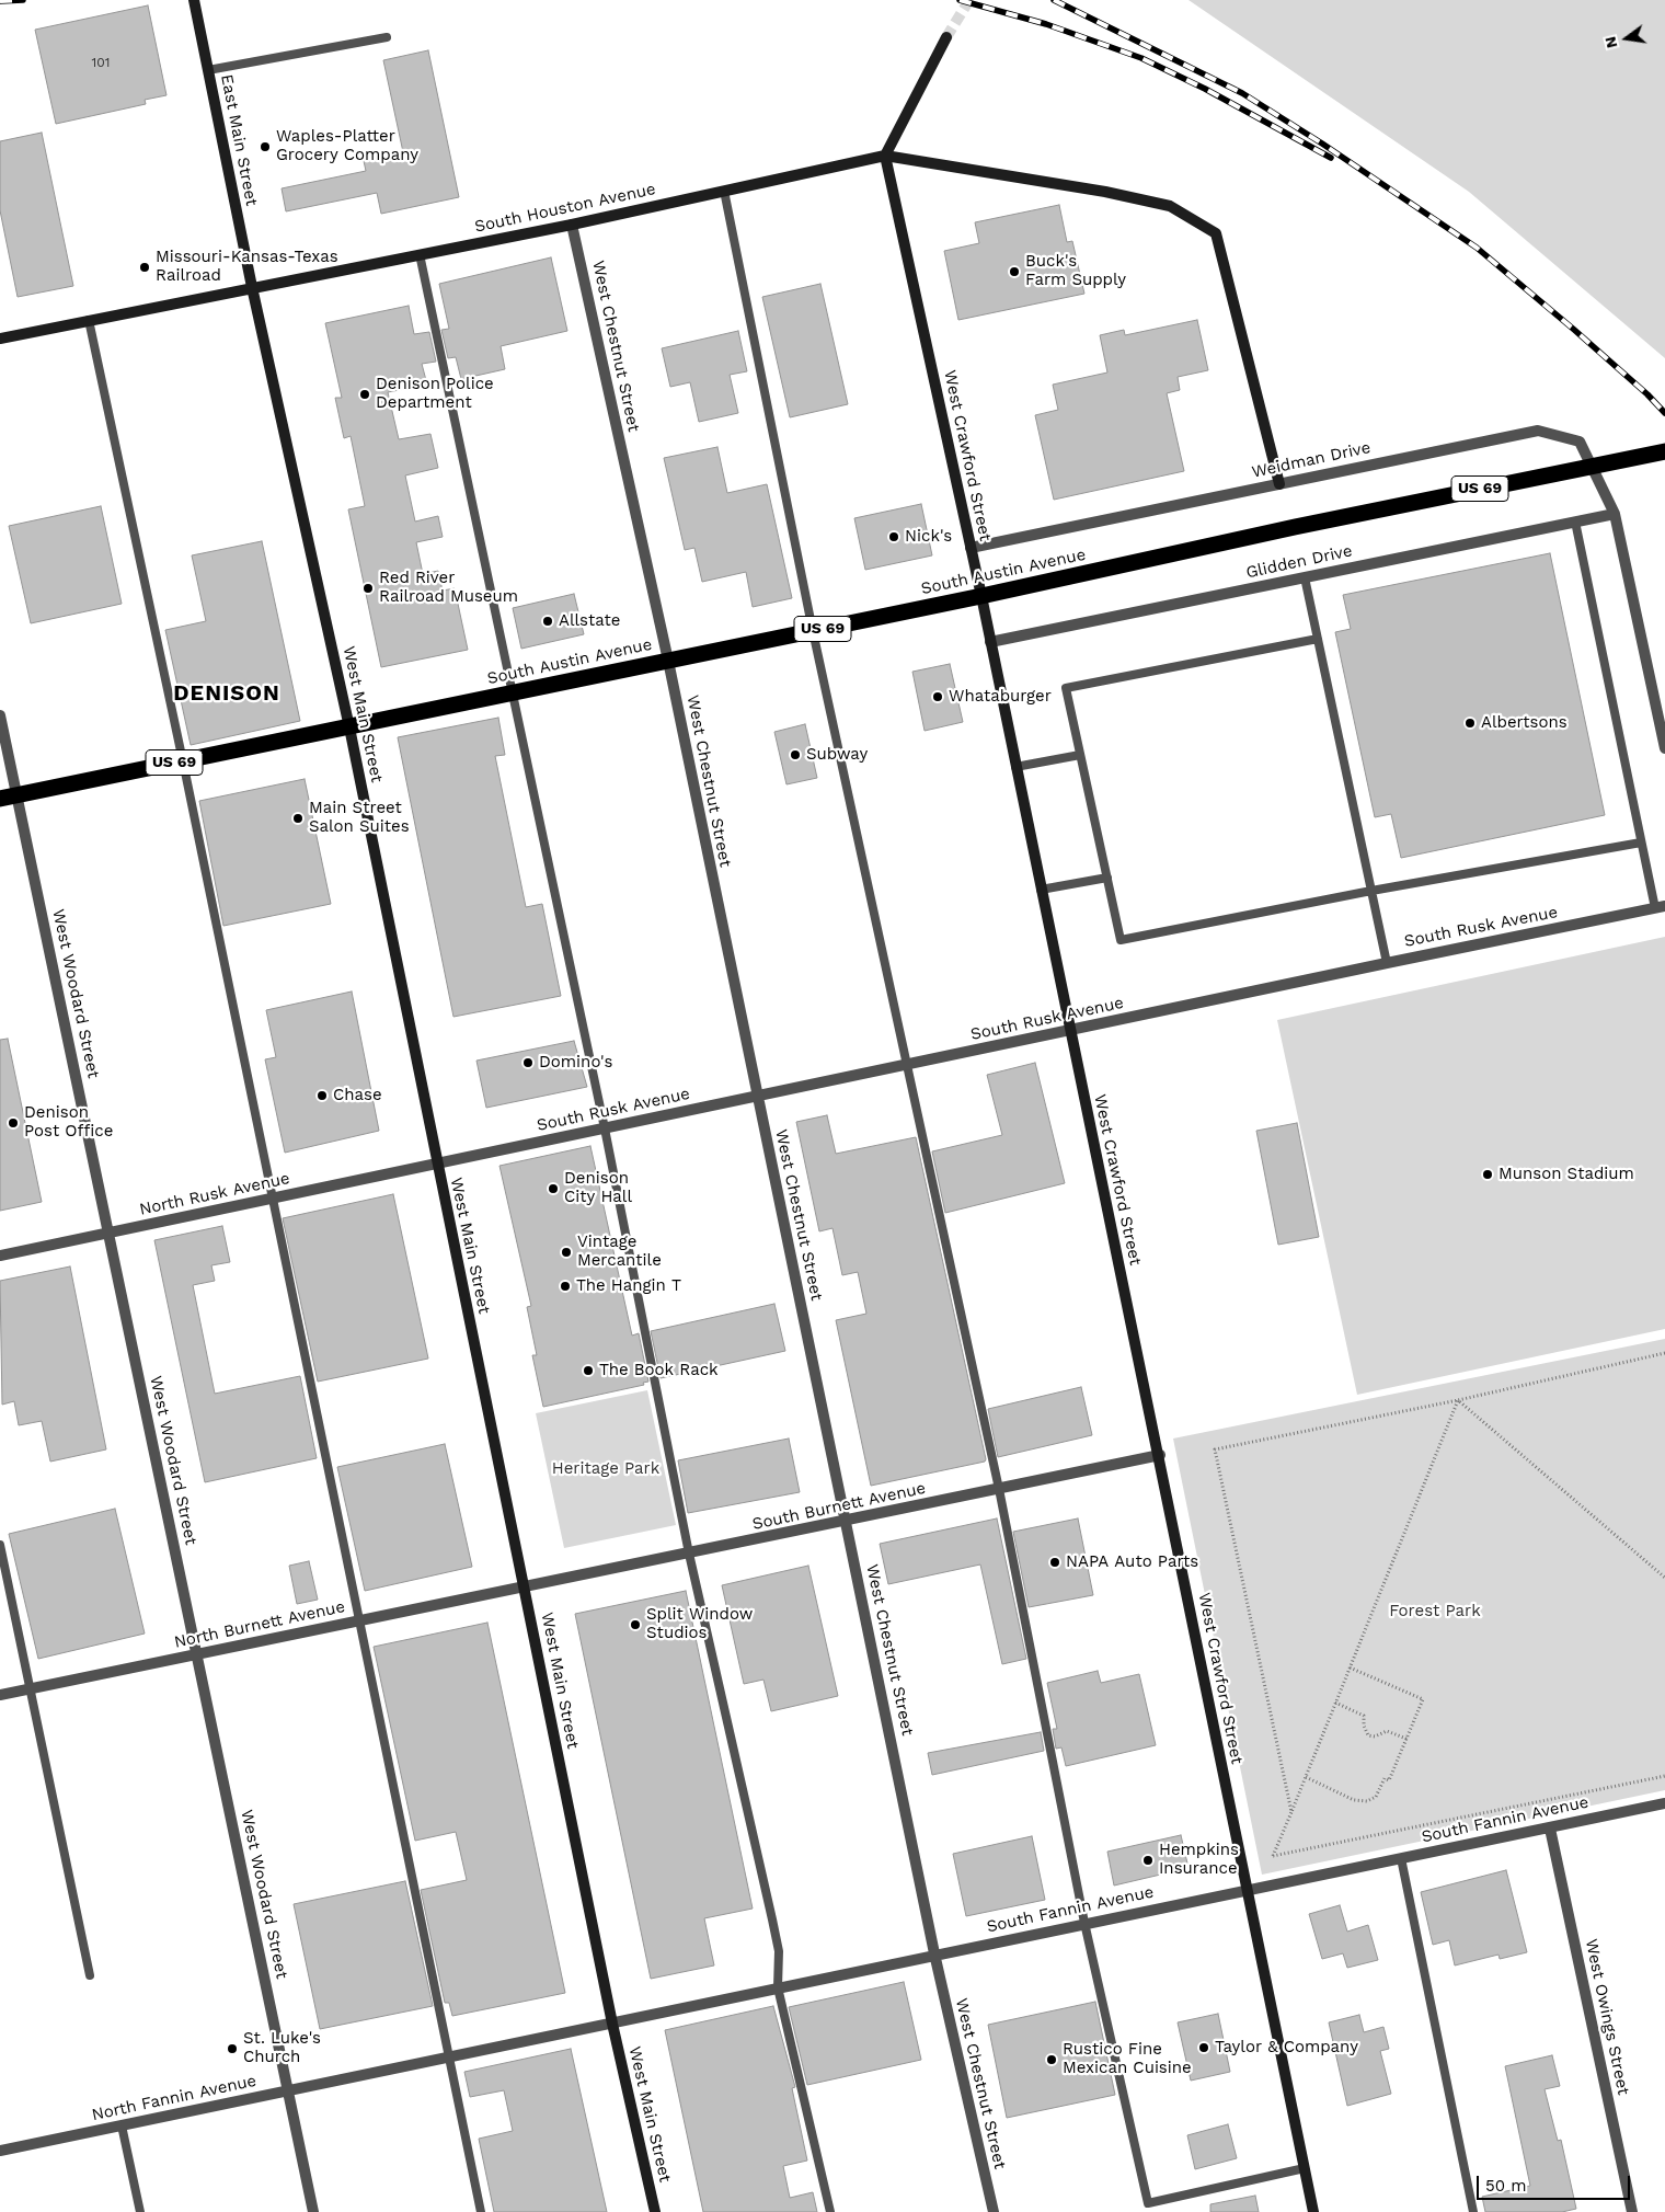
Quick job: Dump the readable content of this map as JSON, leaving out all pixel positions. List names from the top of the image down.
{
  "streets": {
    "highway": ["US 69", "South Austin Avenue"],
    "main road": [
      "East Main Street",
      "South Houston Avenue",
      "West Crawford Street",
      "West Main Street"
    ],
    "street": [
      "West Chestnut Street",
      "Weidman Drive",
      "Glidden Drive",
      "South Rusk Avenue",
      "West Woodard Street",
      "North Rusk Avenue",
      "South Burnett Avenue",
      "North Burnett Avenue",
      "South Fannin Avenue",
      "West Owings Street",
      "North Fannin Avenue"
    ]
  },
  "crossings": [
    ["East Main Street", "South Houston Avenue"],
    ["East Main Street", "West Main Street"],
    ["South Houston Avenue", "West Chestnut Street"],
    ["South Houston Avenue", "West Crawford Street"],
    ["South Houston Avenue", "West Main Street"],
    ["West Chestnut Street", "South Austin Avenue"],
    ["West Chestnut Street", "South Rusk Avenue"],
    ["West Chestnut Street", "South Burnett Avenue"],
    ["West Chestnut Street", "South Fannin Avenue"],
    ["West Crawford Street", "Weidman Drive"],
    ["West Crawford Street", "Glidden Drive"],
    ["West Crawford Street", "South Austin Avenue"],
    ["West Crawford Street", "South Rusk Avenue"],
    ["West Crawford Street", "South Burnett Avenue"],
    ["West Crawford Street", "South Fannin Avenue"],
    ["Weidman Drive", "Glidden Drive"],
    ["US 69", "South Austin Avenue"],
    ["US 69", "West Main Street"],
    ["US 69", "West Woodard Street"],
    ["South Austin Avenue", "West Main Street"],
    ["West Main Street", "South Rusk Avenue"],
    ["West Main Street", "North Rusk Avenue"],
    ["West Main Street", "South Burnett Avenue"],
    ["West Main Street", "North Burnett Avenue"],
    ["West Main Street", "South Fannin Avenue"],
    ["West Main Street", "North Fannin Avenue"],
    ["South Rusk Avenue", "North Rusk Avenue"],
    ["West Woodard Street", "North Rusk Avenue"],
    ["West Woodard Street", "North Burnett Avenue"],
    ["West Woodard Street", "North Fannin Avenue"],
    ["South Burnett Avenue", "North Burnett Avenue"],
    ["South Fannin Avenue", "West Owings Street"],
    ["South Fannin Avenue", "North Fannin Avenue"]
  ],
  "districts": ["DENISON"],
  "parks": ["Heritage Park", "Forest Park"],
  "places": [
    "Waples-Platter Grocery Company",
    "Missouri-Kansas-Texas Railroad",
    "Buck's Farm Supply",
    "Denison Police Department",
    "Nick's",
    "Red River Railroad Museum",
    "Allstate",
    "Whataburger",
    "Albertsons",
    "Subway",
    "Main Street Salon Suites",
    "Domino's",
    "Chase",
    "Denison Post Office",
    "Munson Stadium",
    "Denison City Hall",
    "Vintage Mercantile",
    "The Hangin T",
    "The Book Rack",
    "NAPA Auto Parts",
    "Split Window Studios",
    "Hempkins Insurance",
    "Taylor & Company",
    "St. Luke's Church",
    "Rustico Fine Mexican Cuisine"
  ],
  "house_numbers": ["101"],
  "scale_bar": "50 m",
  "north": "left"
}
